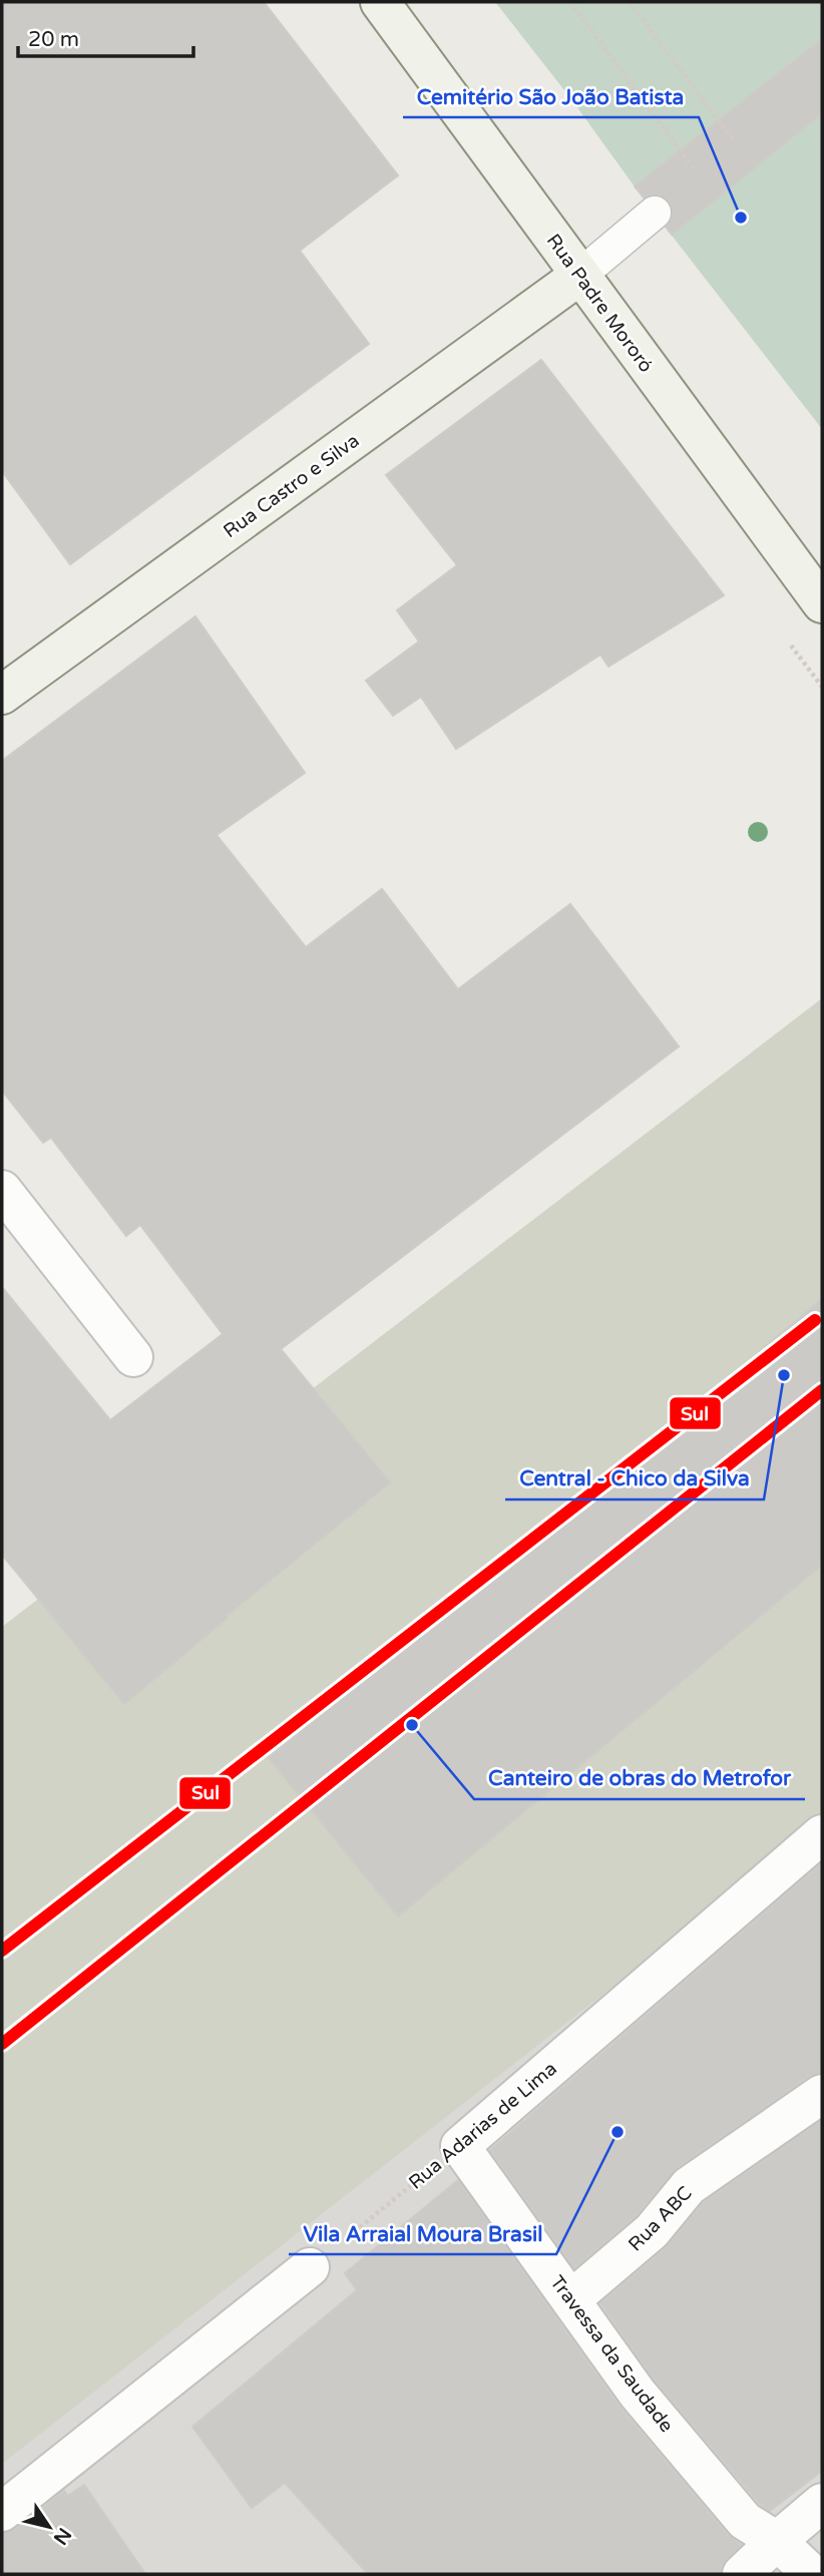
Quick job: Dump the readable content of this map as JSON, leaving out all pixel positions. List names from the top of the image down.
{
  "streets": {
    "street": [
      "Rua Padre Mororó",
      "Rua Castro e Silva",
      "Rua Adarias de Lima",
      "Rua ABC",
      "Travessa da Saudade"
    ]
  },
  "crossings": [
    ["Rua Padre Mororó", "Rua Castro e Silva"],
    ["Rua Adarias de Lima", "Travessa da Saudade"],
    ["Rua ABC", "Travessa da Saudade"]
  ],
  "places": [
    "Cemitério São João Batista",
    "Central - Chico da Silva",
    "Canteiro de obras do Metrofor",
    "Vila Arraial Moura Brasil"
  ],
  "lines": ["transit line Sul"],
  "scale_bar": "20 m",
  "north": "bottom right"
}
